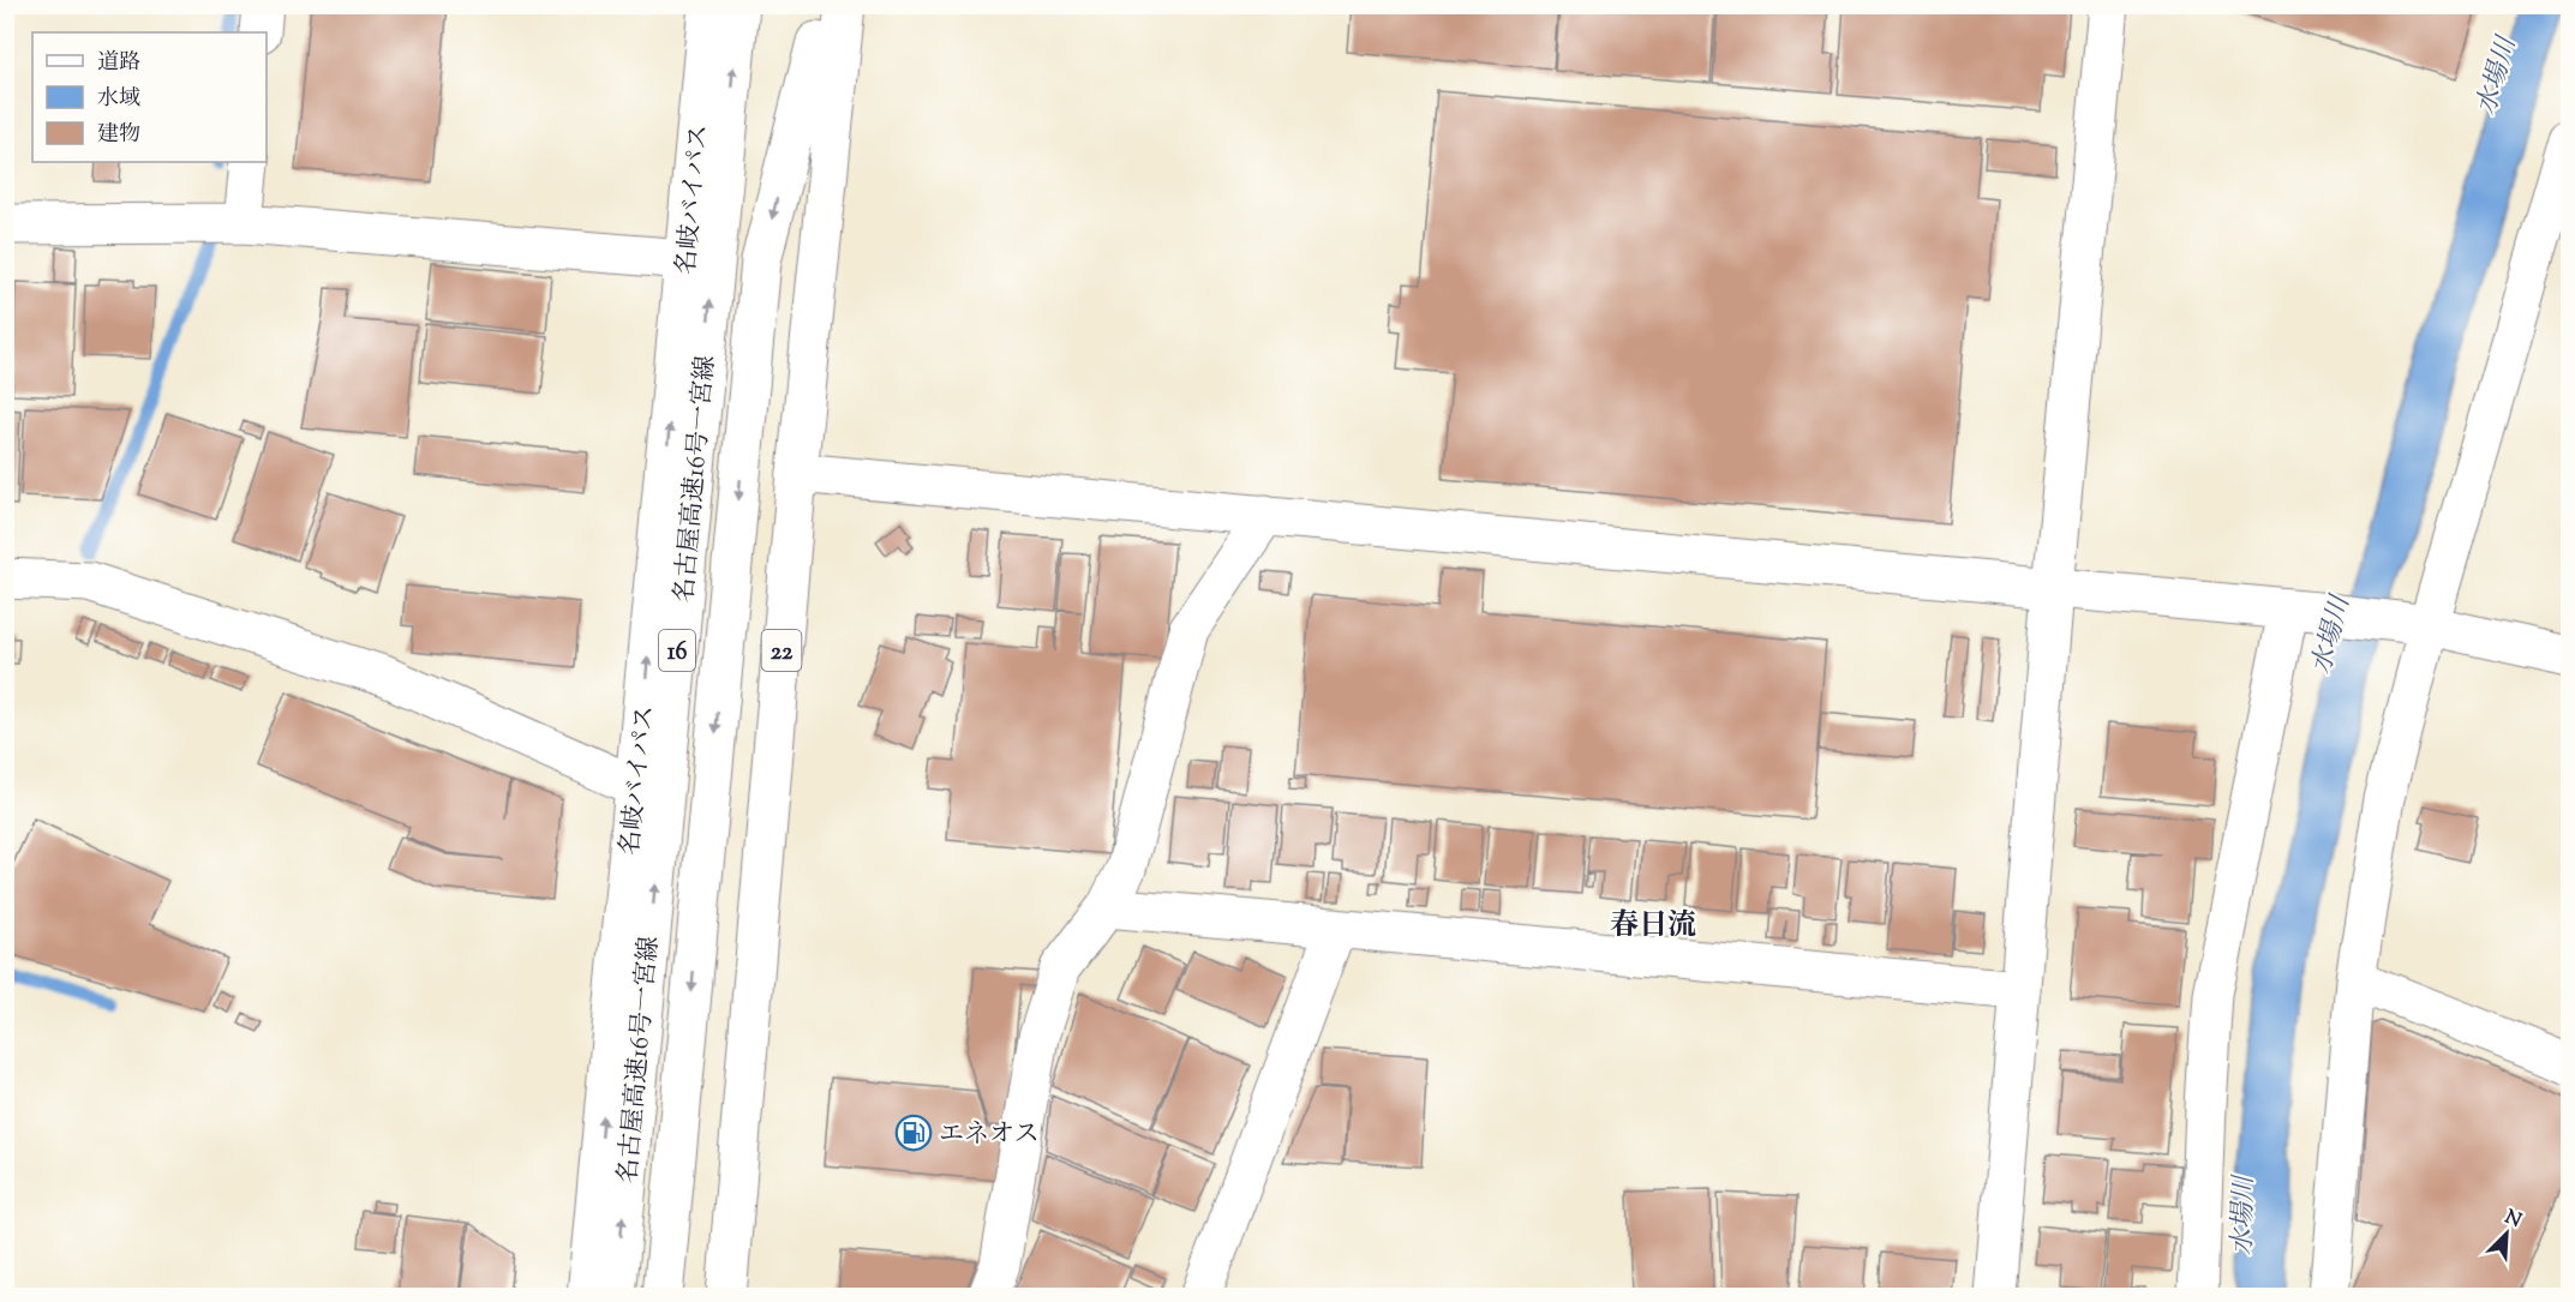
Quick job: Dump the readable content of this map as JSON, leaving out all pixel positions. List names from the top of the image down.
{
  "streets": {
    "main road": [
      "名岐バイパス",
      "名古屋高速16号一宮線",
      "16",
      "22"
    ]
  },
  "districts": ["春日流"],
  "water": ["水場川"],
  "places": {
    "fuel station": ["エネオス"]
  },
  "legend": ["道路", "水域", "建物"],
  "north": "top right"
}
